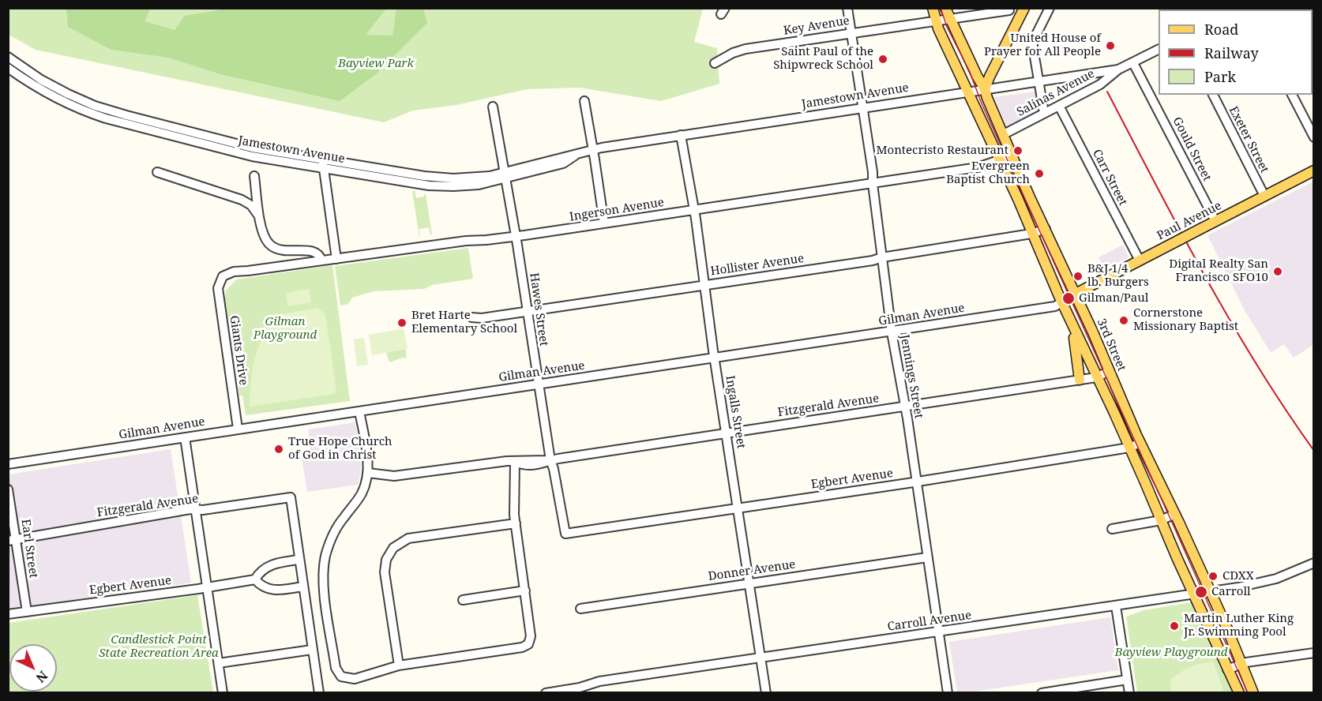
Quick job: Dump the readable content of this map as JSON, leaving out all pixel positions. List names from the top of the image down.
{
  "streets": {
    "main road": ["Paul Avenue", "3rd Street"],
    "street": [
      "Key Avenue",
      "Salinas Avenue",
      "Jamestown Avenue",
      "Exeter Street",
      "Gould Street",
      "Carr Street",
      "Ingerson Avenue",
      "Hollister Avenue",
      "Hawes Street",
      "Gilman Avenue",
      "Giants Drive",
      "Jennings Street",
      "Fitzgerald Avenue",
      "Ingalls Street",
      "Egbert Avenue",
      "Earl Street",
      "Donner Avenue",
      "Carroll Avenue"
    ]
  },
  "crossings": [
    ["Key Avenue", "3rd Street"],
    ["Key Avenue", "Jennings Street"],
    ["Salinas Avenue", "Jamestown Avenue"],
    ["Salinas Avenue", "Carr Street"],
    ["Salinas Avenue", "3rd Street"],
    ["Jamestown Avenue", "Gould Street"],
    ["Jamestown Avenue", "Hawes Street"],
    ["Jamestown Avenue", "3rd Street"],
    ["Jamestown Avenue", "Jennings Street"],
    ["Jamestown Avenue", "Ingalls Street"],
    ["Exeter Street", "Paul Avenue"],
    ["Gould Street", "Paul Avenue"],
    ["Carr Street", "Paul Avenue"],
    ["Ingerson Avenue", "Hawes Street"],
    ["Ingerson Avenue", "3rd Street"],
    ["Ingerson Avenue", "Giants Drive"],
    ["Ingerson Avenue", "Jennings Street"],
    ["Ingerson Avenue", "Ingalls Street"],
    ["Paul Avenue", "Gilman Avenue"],
    ["Paul Avenue", "3rd Street"],
    ["Hollister Avenue", "Hawes Street"],
    ["Hollister Avenue", "3rd Street"],
    ["Hollister Avenue", "Jennings Street"],
    ["Hollister Avenue", "Ingalls Street"],
    ["Hawes Street", "Gilman Avenue"],
    ["Hawes Street", "Fitzgerald Avenue"],
    ["Hawes Street", "Egbert Avenue"],
    ["Gilman Avenue", "3rd Street"],
    ["Gilman Avenue", "Giants Drive"],
    ["Gilman Avenue", "Jennings Street"],
    ["Gilman Avenue", "Ingalls Street"],
    ["3rd Street", "Fitzgerald Avenue"],
    ["3rd Street", "Egbert Avenue"],
    ["3rd Street", "Carroll Avenue"],
    ["Jennings Street", "Fitzgerald Avenue"],
    ["Jennings Street", "Egbert Avenue"],
    ["Jennings Street", "Donner Avenue"],
    ["Jennings Street", "Carroll Avenue"],
    ["Fitzgerald Avenue", "Ingalls Street"],
    ["Fitzgerald Avenue", "Earl Street"],
    ["Ingalls Street", "Egbert Avenue"],
    ["Ingalls Street", "Donner Avenue"],
    ["Ingalls Street", "Carroll Avenue"],
    ["Egbert Avenue", "Earl Street"]
  ],
  "parks": [
    "Bayview Park",
    "Gilman Playground",
    "Candlestick Point State Recreation Area",
    "Bayview Playground"
  ],
  "places": [
    "United House of Prayer for All People",
    "Saint Paul of the Shipwreck School",
    "Montecristo Restaurant",
    "Evergreen Baptist Church",
    "Digital Realty San Francisco SFO10",
    "B&J 1/4 lb. Burgers",
    "Gilman/Paul",
    "Cornerstone Missionary Baptist",
    "Bret Harte Elementary School",
    "True Hope Church of God in Christ",
    "CDXX",
    "Carroll",
    "Martin Luther King Jr. Swimming Pool"
  ],
  "legend": ["Road", "Railway", "Park"],
  "north": "bottom right"
}
